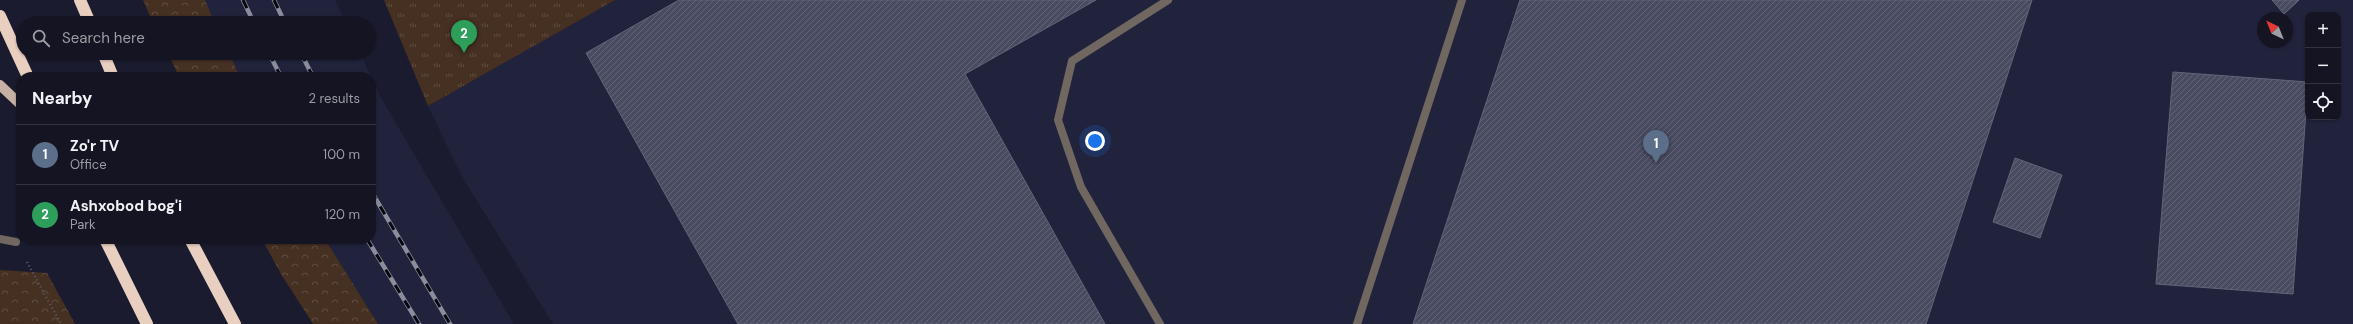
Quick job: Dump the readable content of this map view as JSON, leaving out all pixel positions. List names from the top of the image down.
{
  "north": "top left",
  "page": {
    "map_buttons": ["+", "−"],
    "search": "Search here",
    "pins": ["2", "1"],
    "heading": ["Nearby", "2 results"],
    "list": [
      {
        "mark": "1",
        "name": "Zo'r TV",
        "note": "Office",
        "value": "100 m"
      },
      {
        "mark": "2",
        "name": "Ashxobod bog'i",
        "note": "Park",
        "value": "120 m"
      }
    ]
  }
}
